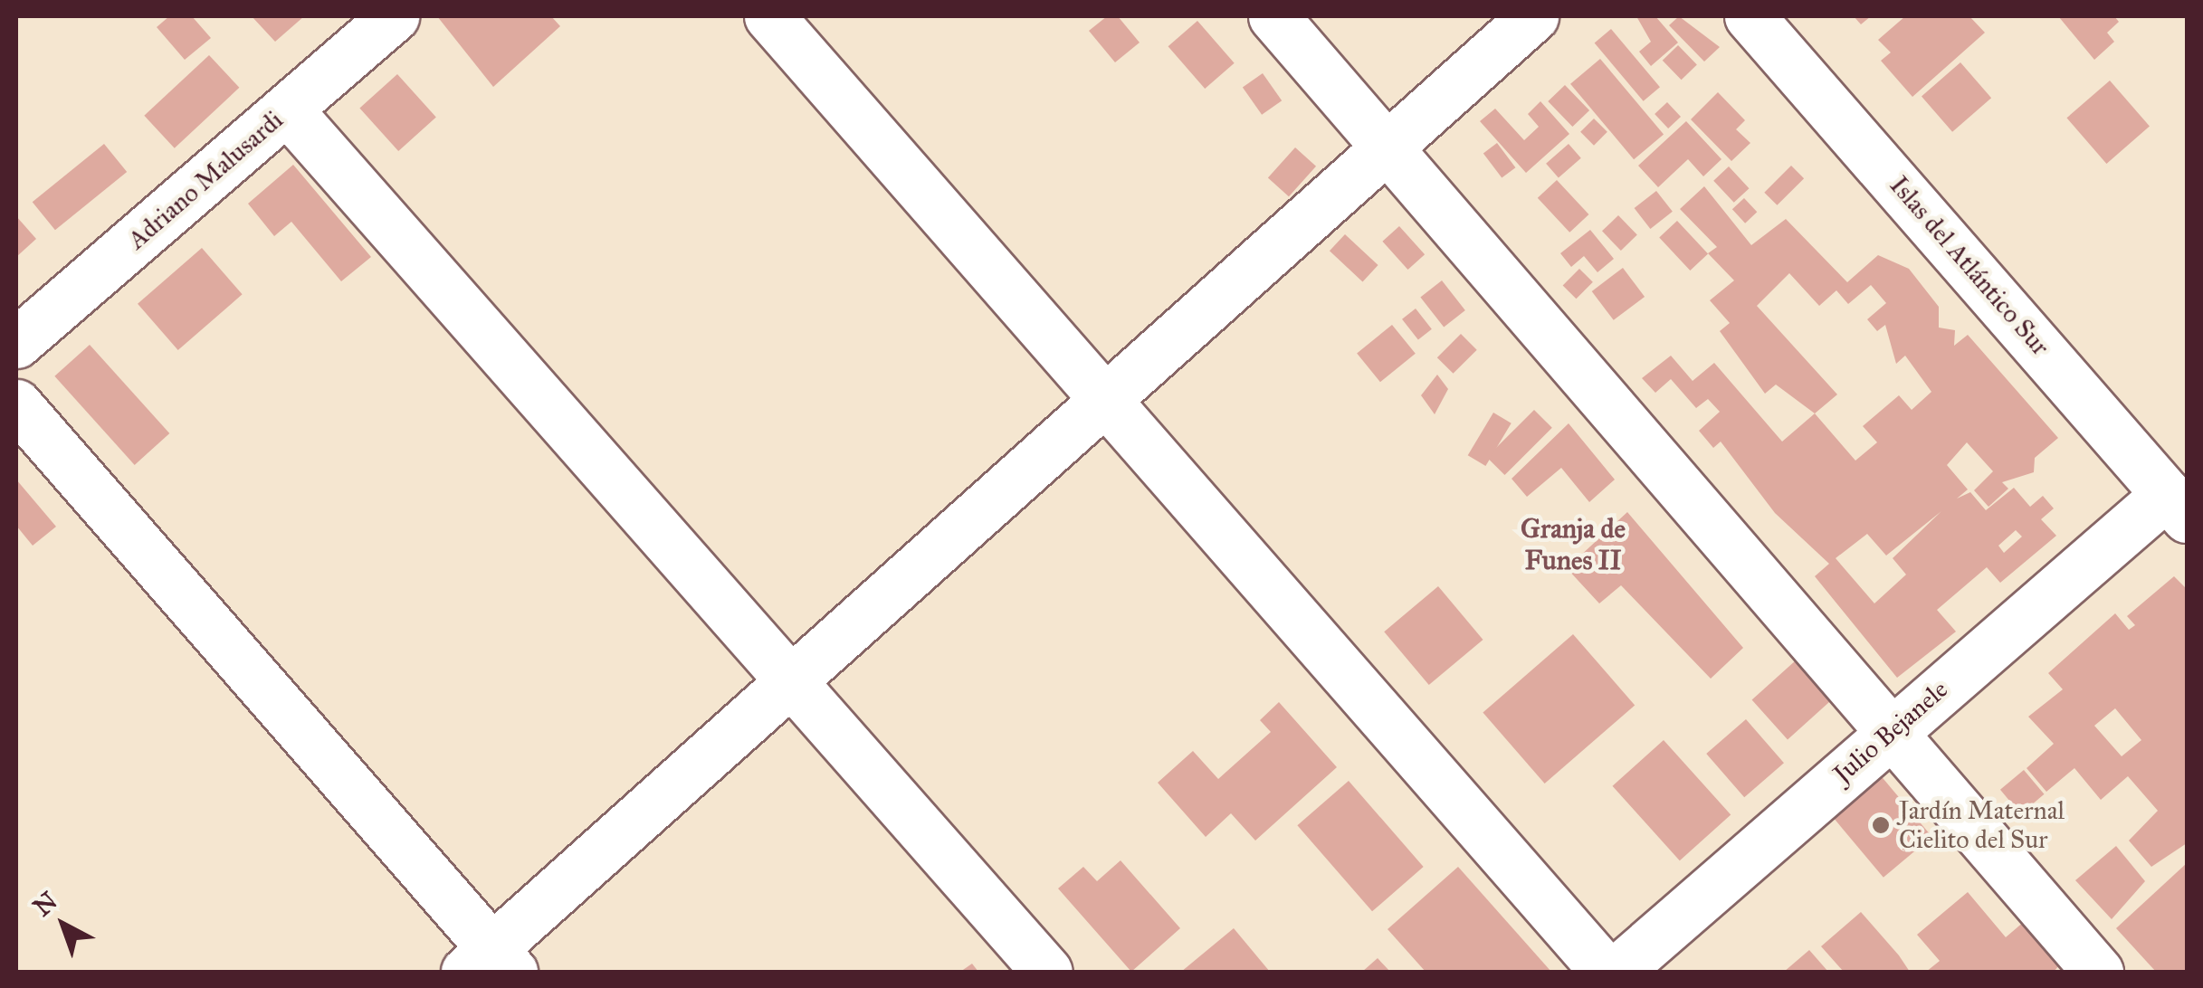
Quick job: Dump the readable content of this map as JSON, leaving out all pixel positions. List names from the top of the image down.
{
  "streets": {
    "street": ["Adriano Malusardi", "Islas del Atlántico Sur", "Julio Bejanele"]
  },
  "crossings": [
    ["Islas del Atlántico Sur", "Julio Bejanele"]
  ],
  "districts": ["Granja de Funes II"],
  "places": ["Jardín Maternal Cielito del Sur"],
  "north": "top left"
}
